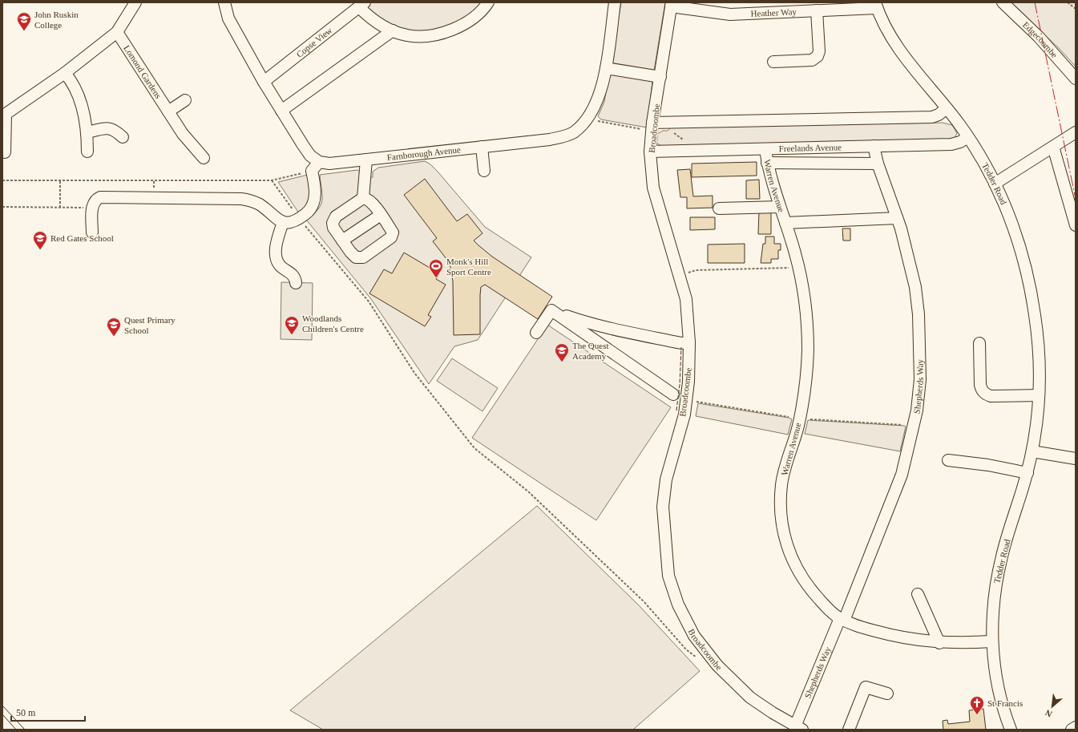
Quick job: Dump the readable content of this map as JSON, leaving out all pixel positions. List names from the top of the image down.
{
  "streets": {
    "street": [
      "Heather Way",
      "Edgecoombe",
      "Copse View",
      "Lomond Gardens",
      "Broadcoombe",
      "Freelands Avenue",
      "Farnborough Avenue",
      "Tedder Road",
      "Warren Avenue",
      "Shepherds Way"
    ]
  },
  "crossings": [
    ["Heather Way", "Broadcoombe"],
    ["Heather Way", "Tedder Road"],
    ["Broadcoombe", "Freelands Avenue"],
    ["Broadcoombe", "Shepherds Way"],
    ["Freelands Avenue", "Tedder Road"],
    ["Freelands Avenue", "Warren Avenue"],
    ["Freelands Avenue", "Shepherds Way"],
    ["Tedder Road", "Warren Avenue"],
    ["Warren Avenue", "Shepherds Way"]
  ],
  "places": {
    "school or university": [
      "John Ruskin College",
      "Red Gates School",
      "Woodlands Children's Centre",
      "Quest Primary School",
      "The Quest Academy"
    ],
    "sports": ["Monk's Hill Sport Centre"],
    "church": ["St Francis"]
  },
  "scale_bar": "50 m",
  "north": "bottom left"
}
